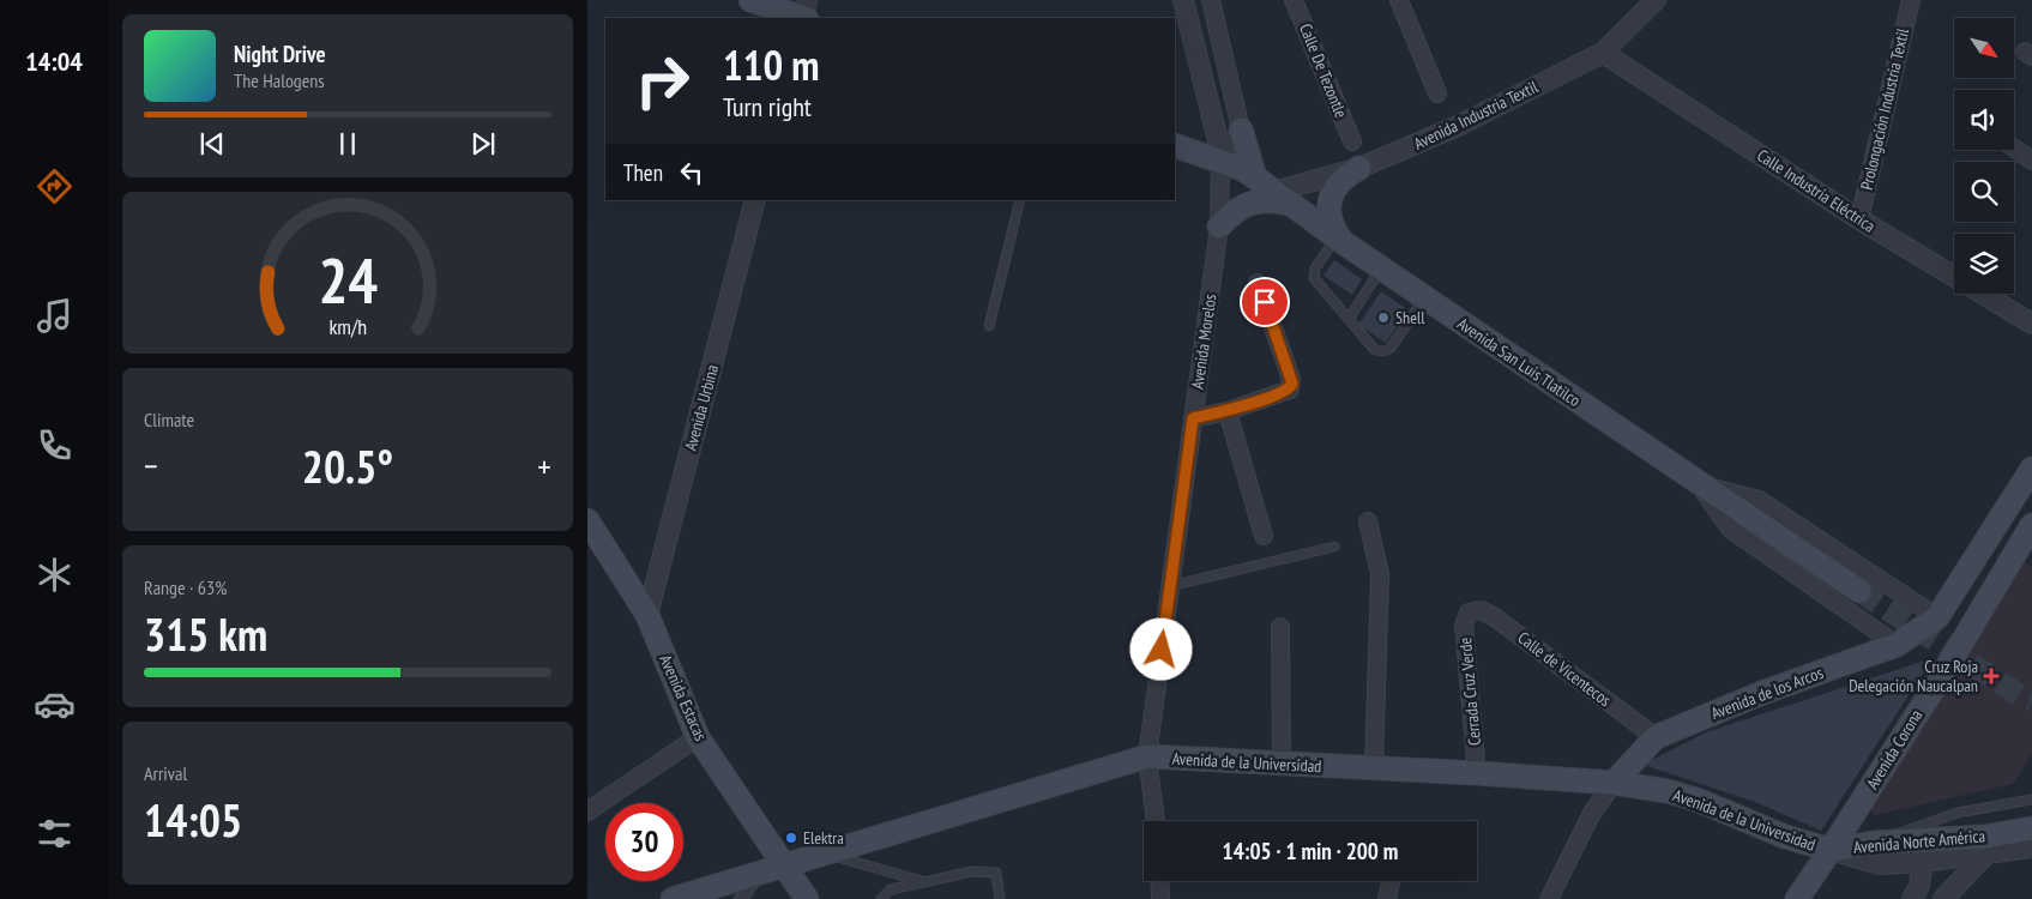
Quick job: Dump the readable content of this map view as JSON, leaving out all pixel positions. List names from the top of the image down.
{
  "streets": {
    "main road": [
      "Avenida San Luis Tlatilco",
      "Avenida de los Arcos",
      "Avenida Estacas",
      "Avenida Corona",
      "Avenida de la Universidad",
      "Avenida Norte América"
    ],
    "street": [
      "Calle De Tezontle",
      "Prolongación Industria Textil",
      "Avenida Industria Textil",
      "Calle Industria Eléctrica",
      "Avenida Morelos",
      "Avenida Urbina",
      "Calle de Vicentecos",
      "Cerrada Cruz Verde"
    ]
  },
  "crossings": [
    ["Prolongación Industria Textil", "Calle Industria Eléctrica"],
    ["Avenida Industria Textil", "Calle Industria Eléctrica"],
    ["Avenida Industria Textil", "Avenida San Luis Tlatilco"],
    ["Avenida Morelos", "Avenida San Luis Tlatilco"],
    ["Avenida Morelos", "Avenida de la Universidad"],
    ["Avenida Urbina", "Avenida Estacas"],
    ["Calle de Vicentecos", "Cerrada Cruz Verde"],
    ["Calle de Vicentecos", "Avenida de los Arcos"],
    ["Cerrada Cruz Verde", "Avenida de la Universidad"],
    ["Avenida de los Arcos", "Avenida de la Universidad"],
    ["Avenida Estacas", "Avenida de la Universidad"],
    ["Avenida Corona", "Avenida de la Universidad"],
    ["Avenida Corona", "Avenida Norte América"],
    ["Avenida de la Universidad", "Avenida Norte América"]
  ],
  "places": {
    "other": ["Shell", "Elektra"],
    "health": ["Cruz Roja Delegación Naucalpan"]
  },
  "north": "bottom right",
  "page": {
    "tabs": "14:04",
    "turn": ["110 m", "Turn right"],
    "song": ["Night Drive", "The Halogens"],
    "then": "Then",
    "tile": [
      "Climate",
      ["Range · 63%", "315 km"],
      ["Arrival", "14:05"]
    ],
    "heat": ["−", "20.5°", "+"],
    "limit": "30",
    "trip": "14:05 · 1 min · 200 m",
    "gauge": ["24", "km/h"]
  }
}
